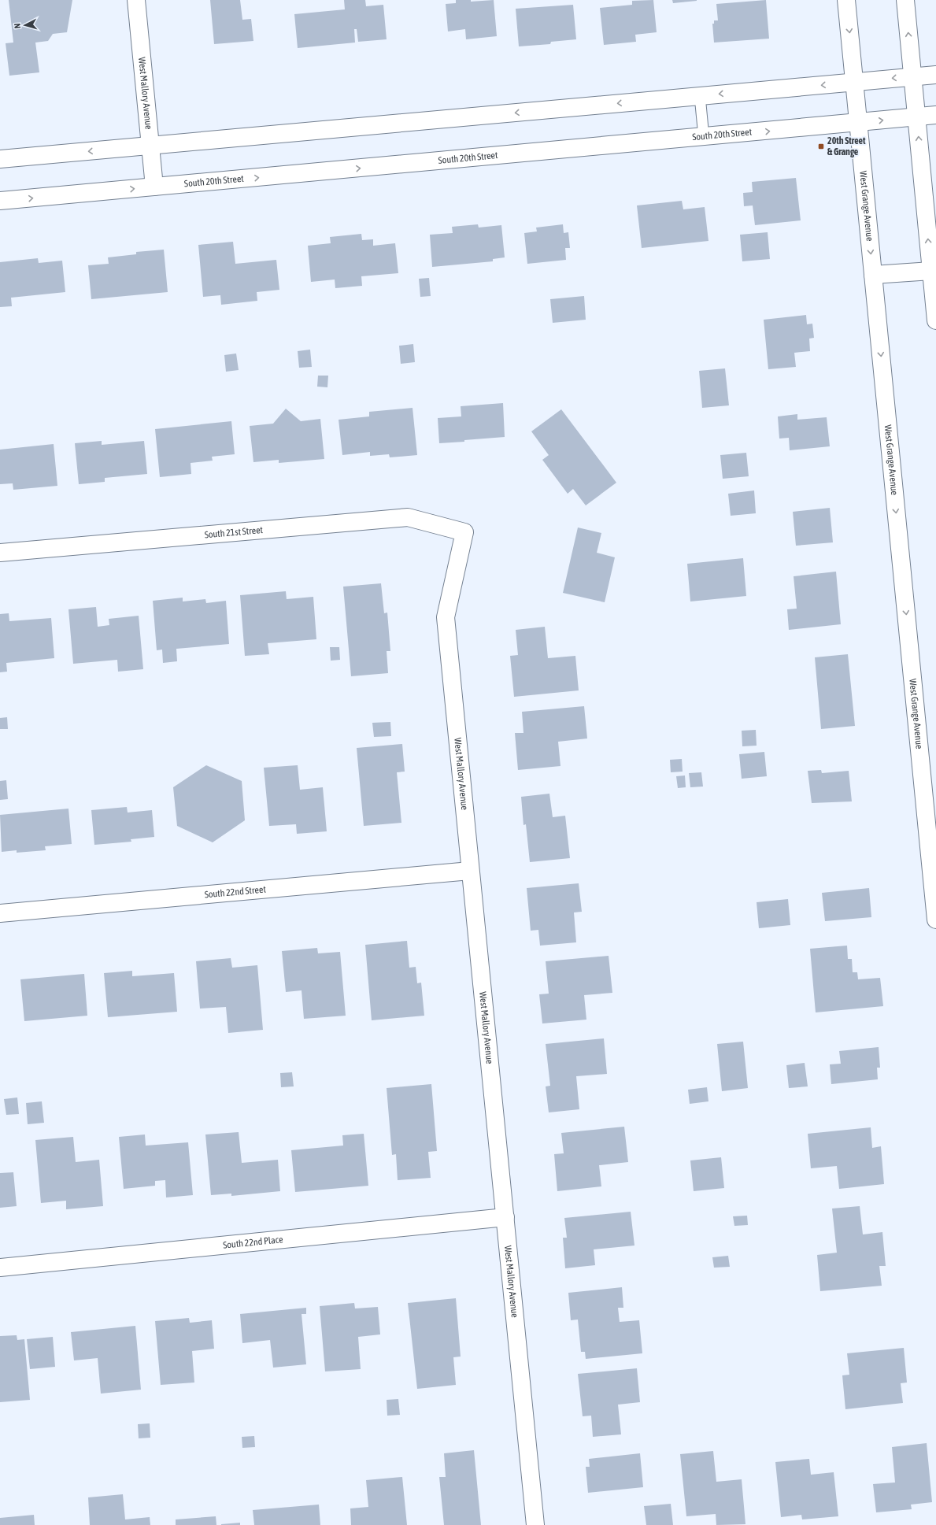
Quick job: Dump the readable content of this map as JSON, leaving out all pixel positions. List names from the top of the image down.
{
  "streets": {
    "street": [
      "West Mallory Avenue",
      "South 20th Street",
      "West Grange Avenue",
      "South 21st Street",
      "South 22nd Street",
      "South 22nd Place"
    ]
  },
  "crossings": [
    ["West Mallory Avenue", "South 20th Street"],
    ["West Mallory Avenue", "South 21st Street"],
    ["West Mallory Avenue", "South 22nd Street"],
    ["West Mallory Avenue", "South 22nd Place"],
    ["South 20th Street", "West Grange Avenue"]
  ],
  "places": {
    "transit": ["20th Street & Grange"]
  },
  "north": "left"
}
